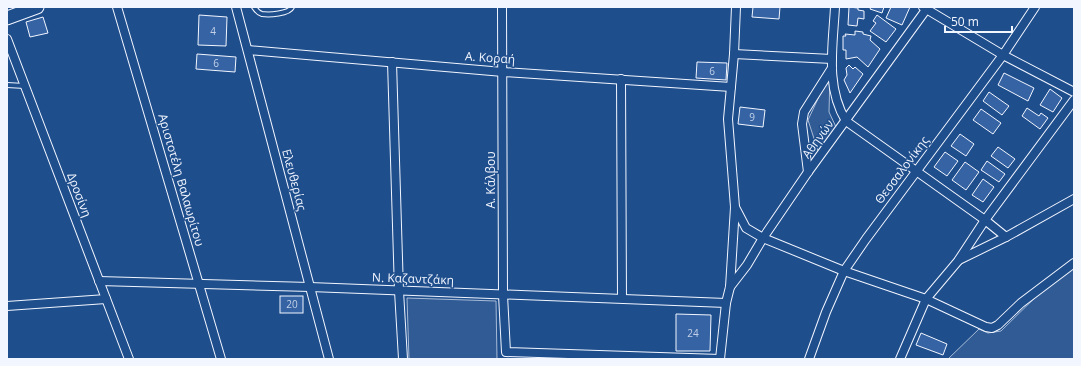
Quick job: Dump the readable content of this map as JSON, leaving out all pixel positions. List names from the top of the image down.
{
  "streets": {
    "street": [
      "Α. Κοραή",
      "Αθηνών",
      "Θεσσαλονίκης",
      "Αριστοτέλη Βαλαωρίτου",
      "Ελευθερίας",
      "A. Κάλβου",
      "Δροσίνη",
      "Ν. Καζαντζάκη"
    ]
  },
  "crossings": [
    ["Α. Κοραή", "Ελευθερίας"],
    ["Α. Κοραή", "A. Κάλβου"],
    ["Αριστοτέλη Βαλαωρίτου", "Ν. Καζαντζάκη"],
    ["Ελευθερίας", "Ν. Καζαντζάκη"],
    ["A. Κάλβου", "Ν. Καζαντζάκη"],
    ["Δροσίνη", "Ν. Καζαντζάκη"]
  ],
  "house_numbers": [
    "4",
    "6",
    "6",
    "9",
    "20",
    "24"
  ],
  "scale_bar": "50 m"
}
